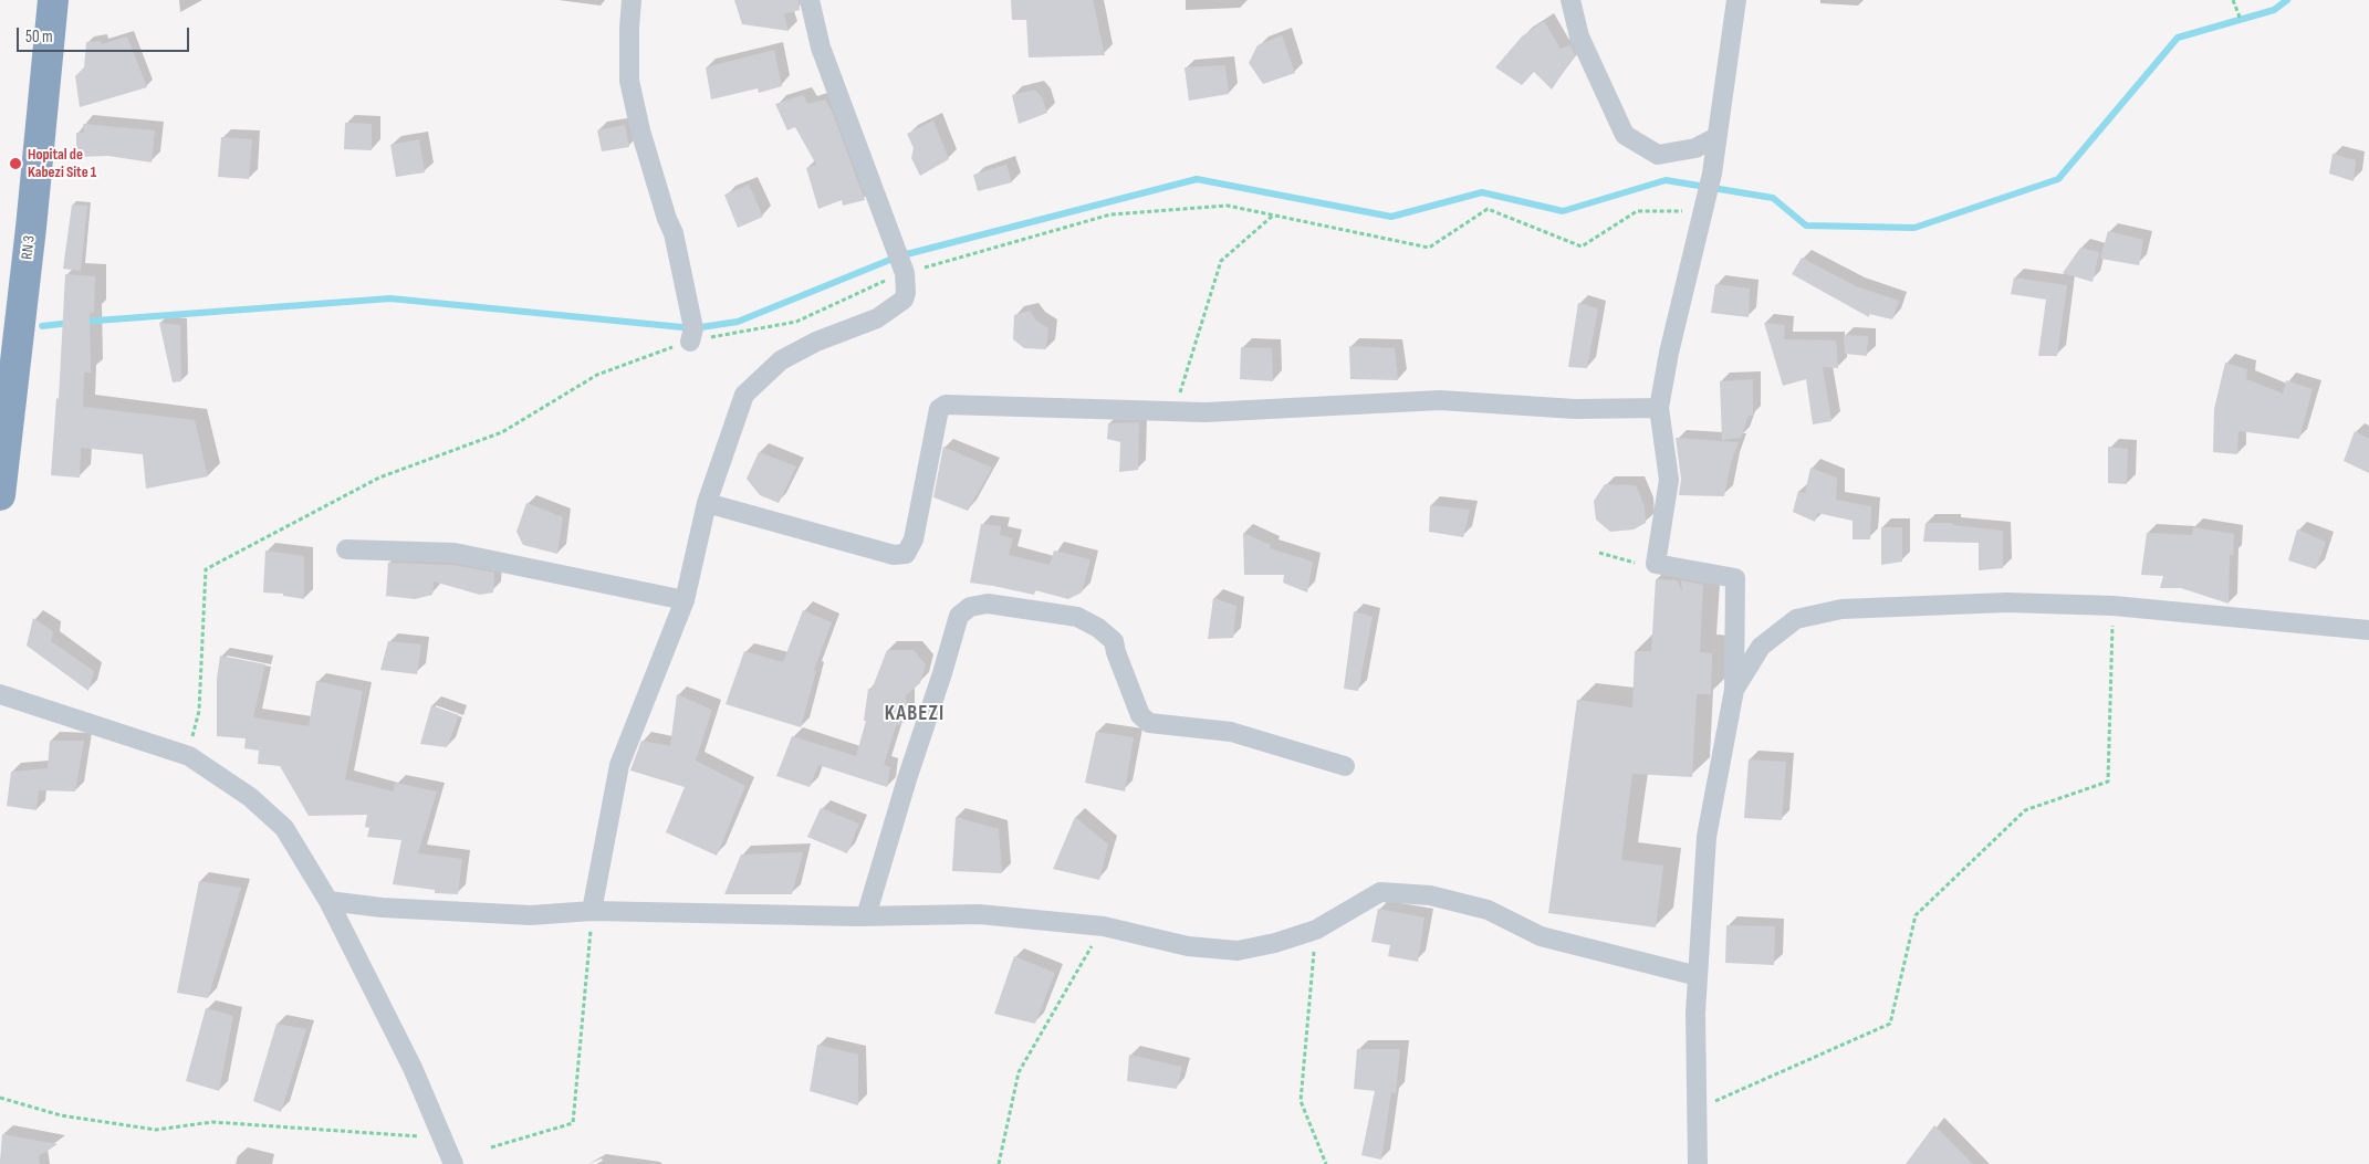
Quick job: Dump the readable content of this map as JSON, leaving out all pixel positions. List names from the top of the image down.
{
  "streets": {
    "highway": ["RN 3"]
  },
  "districts": ["KABEZI"],
  "places": ["Hopital de Kabezi Site 1"],
  "scale_bar": "50 m"
}
